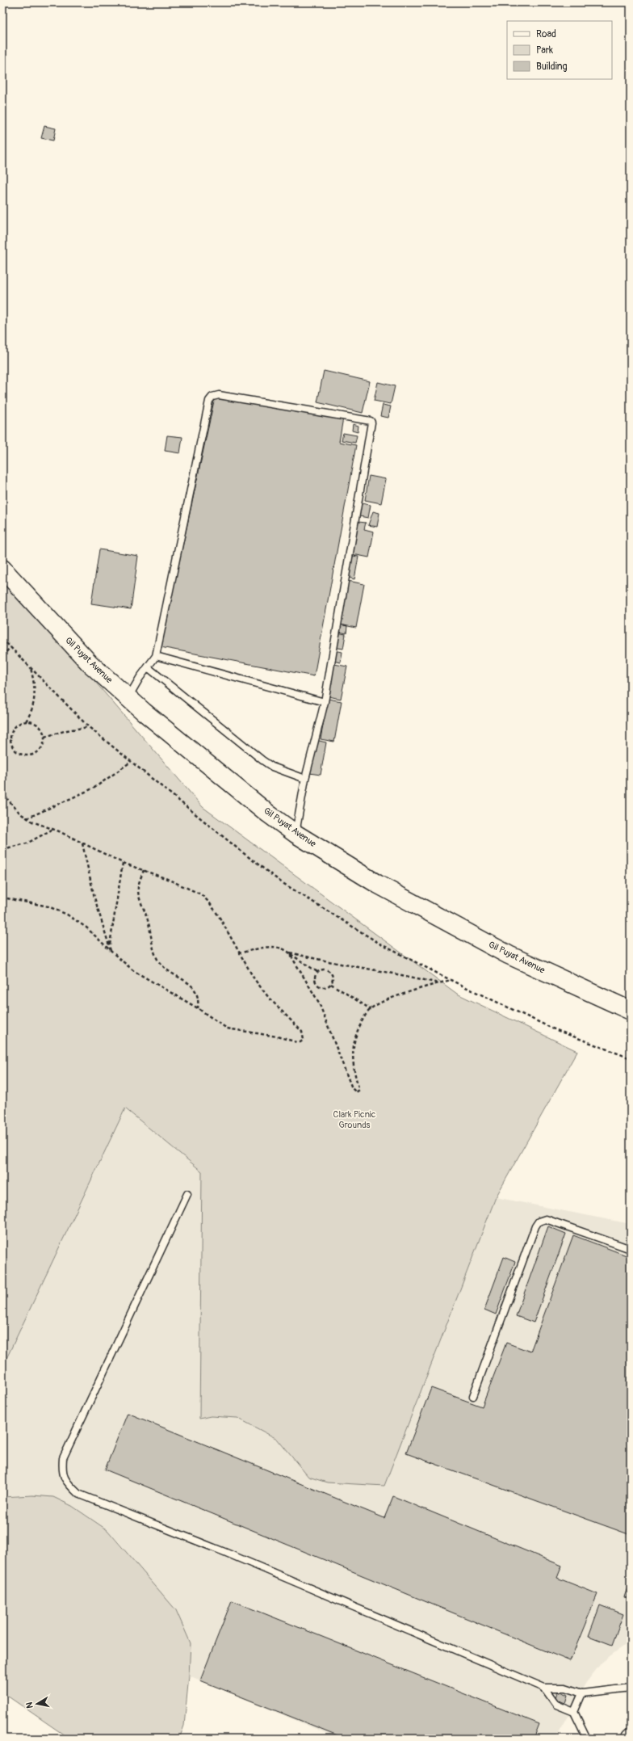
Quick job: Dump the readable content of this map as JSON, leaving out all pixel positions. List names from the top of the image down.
{
  "streets": {
    "main road": ["Gil Puyat Avenue"]
  },
  "parks": ["Clark Picnic Grounds"],
  "legend": ["Road", "Park", "Building"],
  "north": "left"
}
